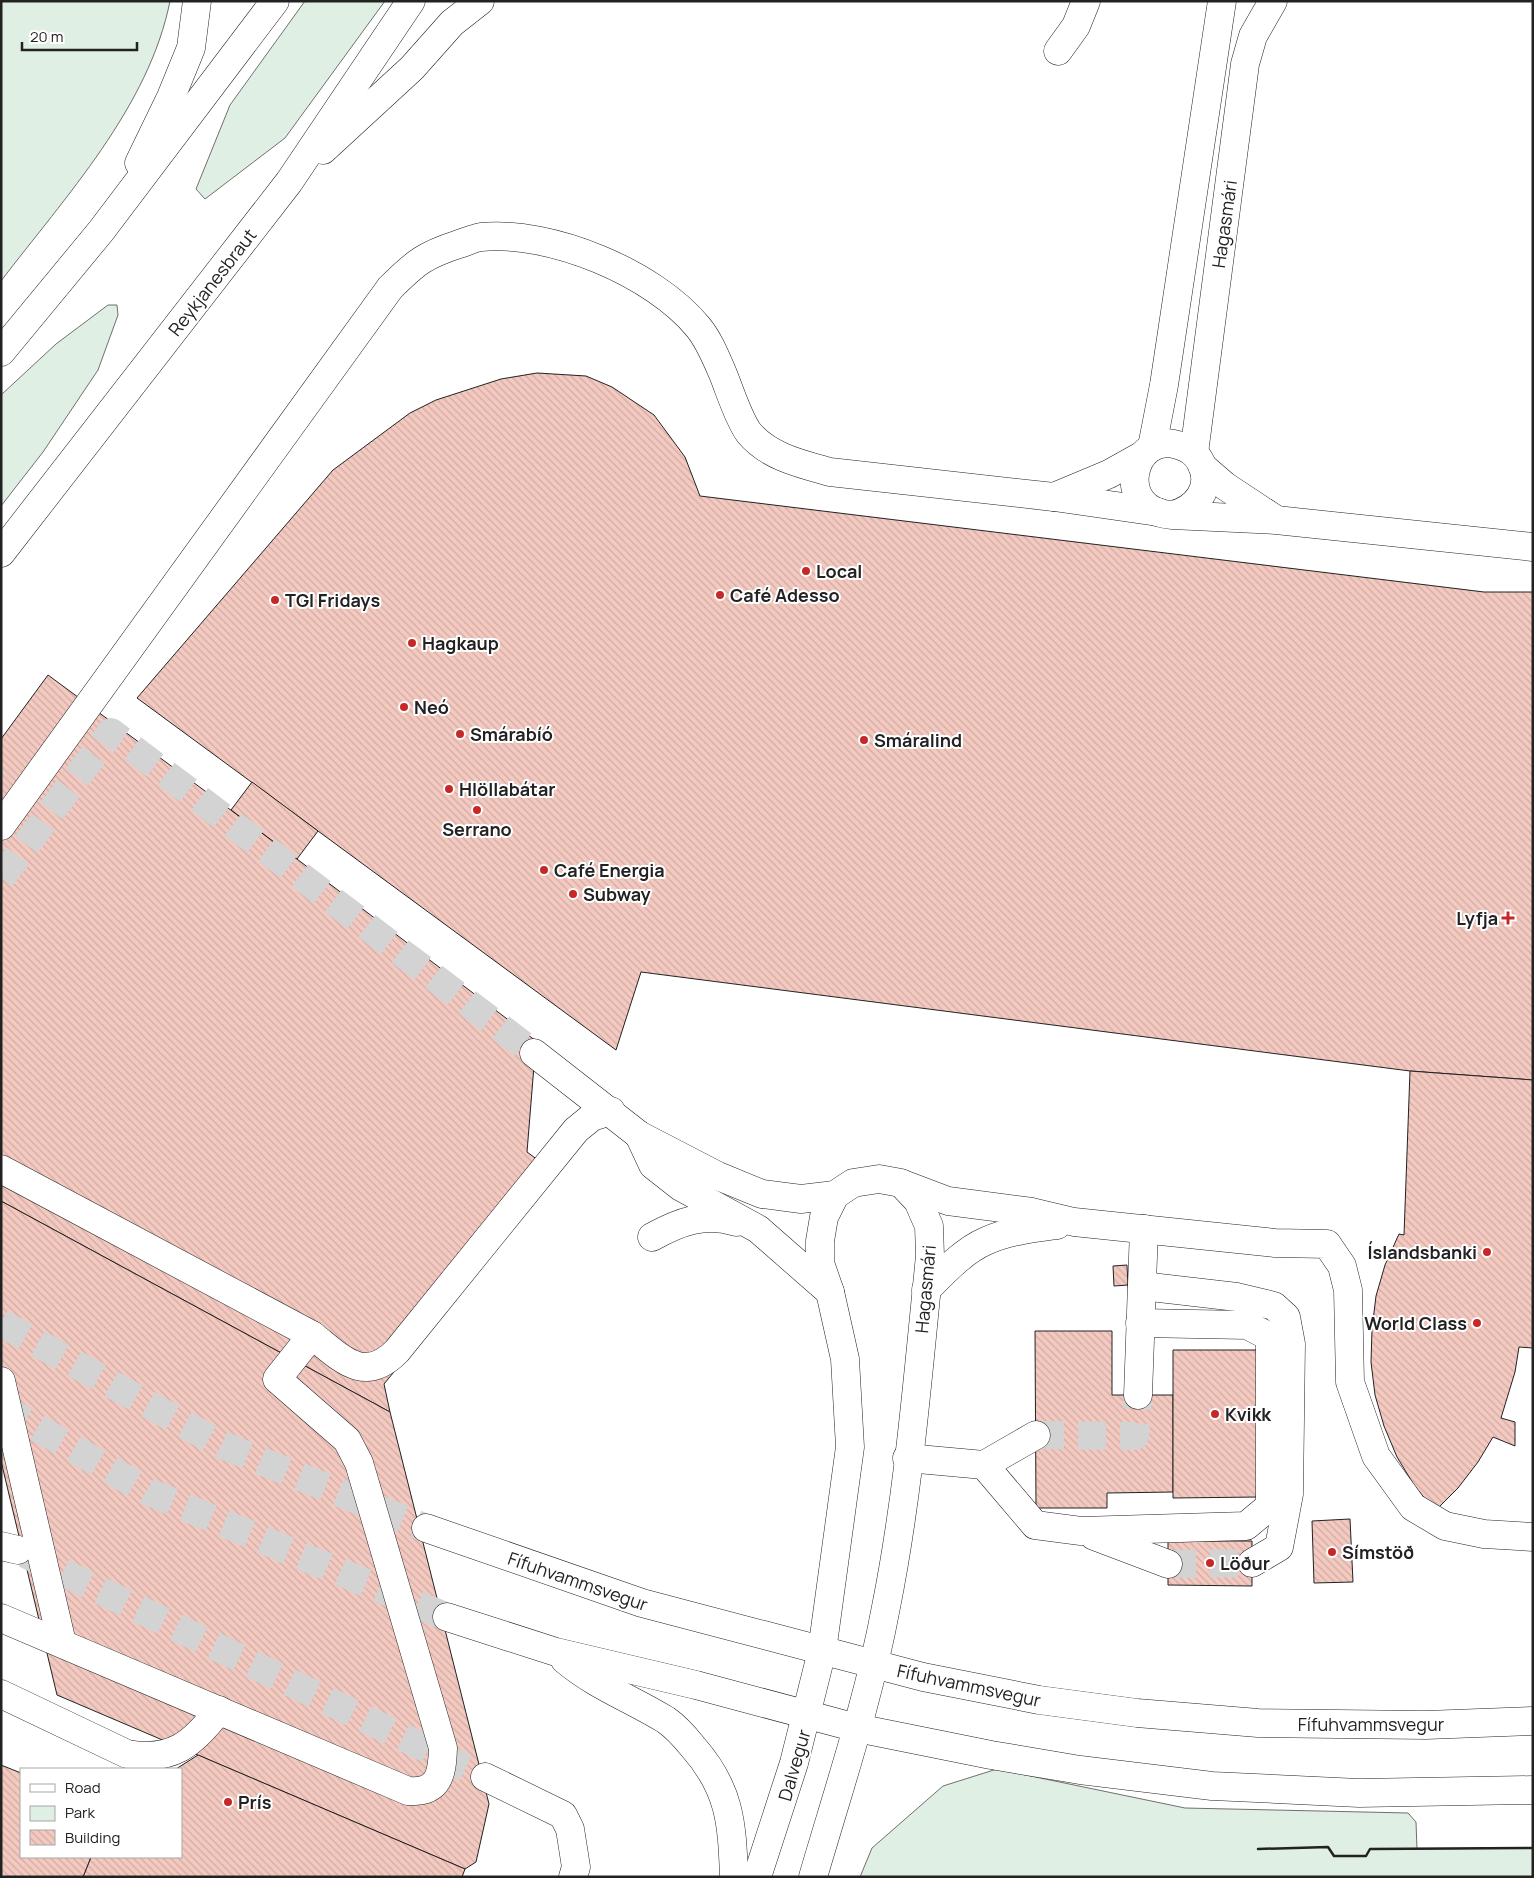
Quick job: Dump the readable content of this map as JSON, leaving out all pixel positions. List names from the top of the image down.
{
  "streets": {
    "main road": [
      "Hagasmári",
      "Reykjanesbraut",
      "Fífuhvammsvegur",
      "Dalvegur"
    ]
  },
  "crossings": [
    ["Hagasmári", "Fífuhvammsvegur"],
    ["Fífuhvammsvegur", "Dalvegur"]
  ],
  "places": {
    "other": [
      "Local",
      "Café Adesso",
      "TGI Fridays",
      "Hagkaup",
      "Neó",
      "Smárabíó",
      "Smáralind",
      "Hlöllabátar",
      "Serrano",
      "Café Energia",
      "Subway",
      "Íslandsbanki",
      "World Class",
      "Kvikk",
      "Símstöð",
      "Löður",
      "Prís"
    ],
    "health": ["Lyfja"]
  },
  "legend": ["Road", "Park", "Building"],
  "scale_bar": "20 m"
}
